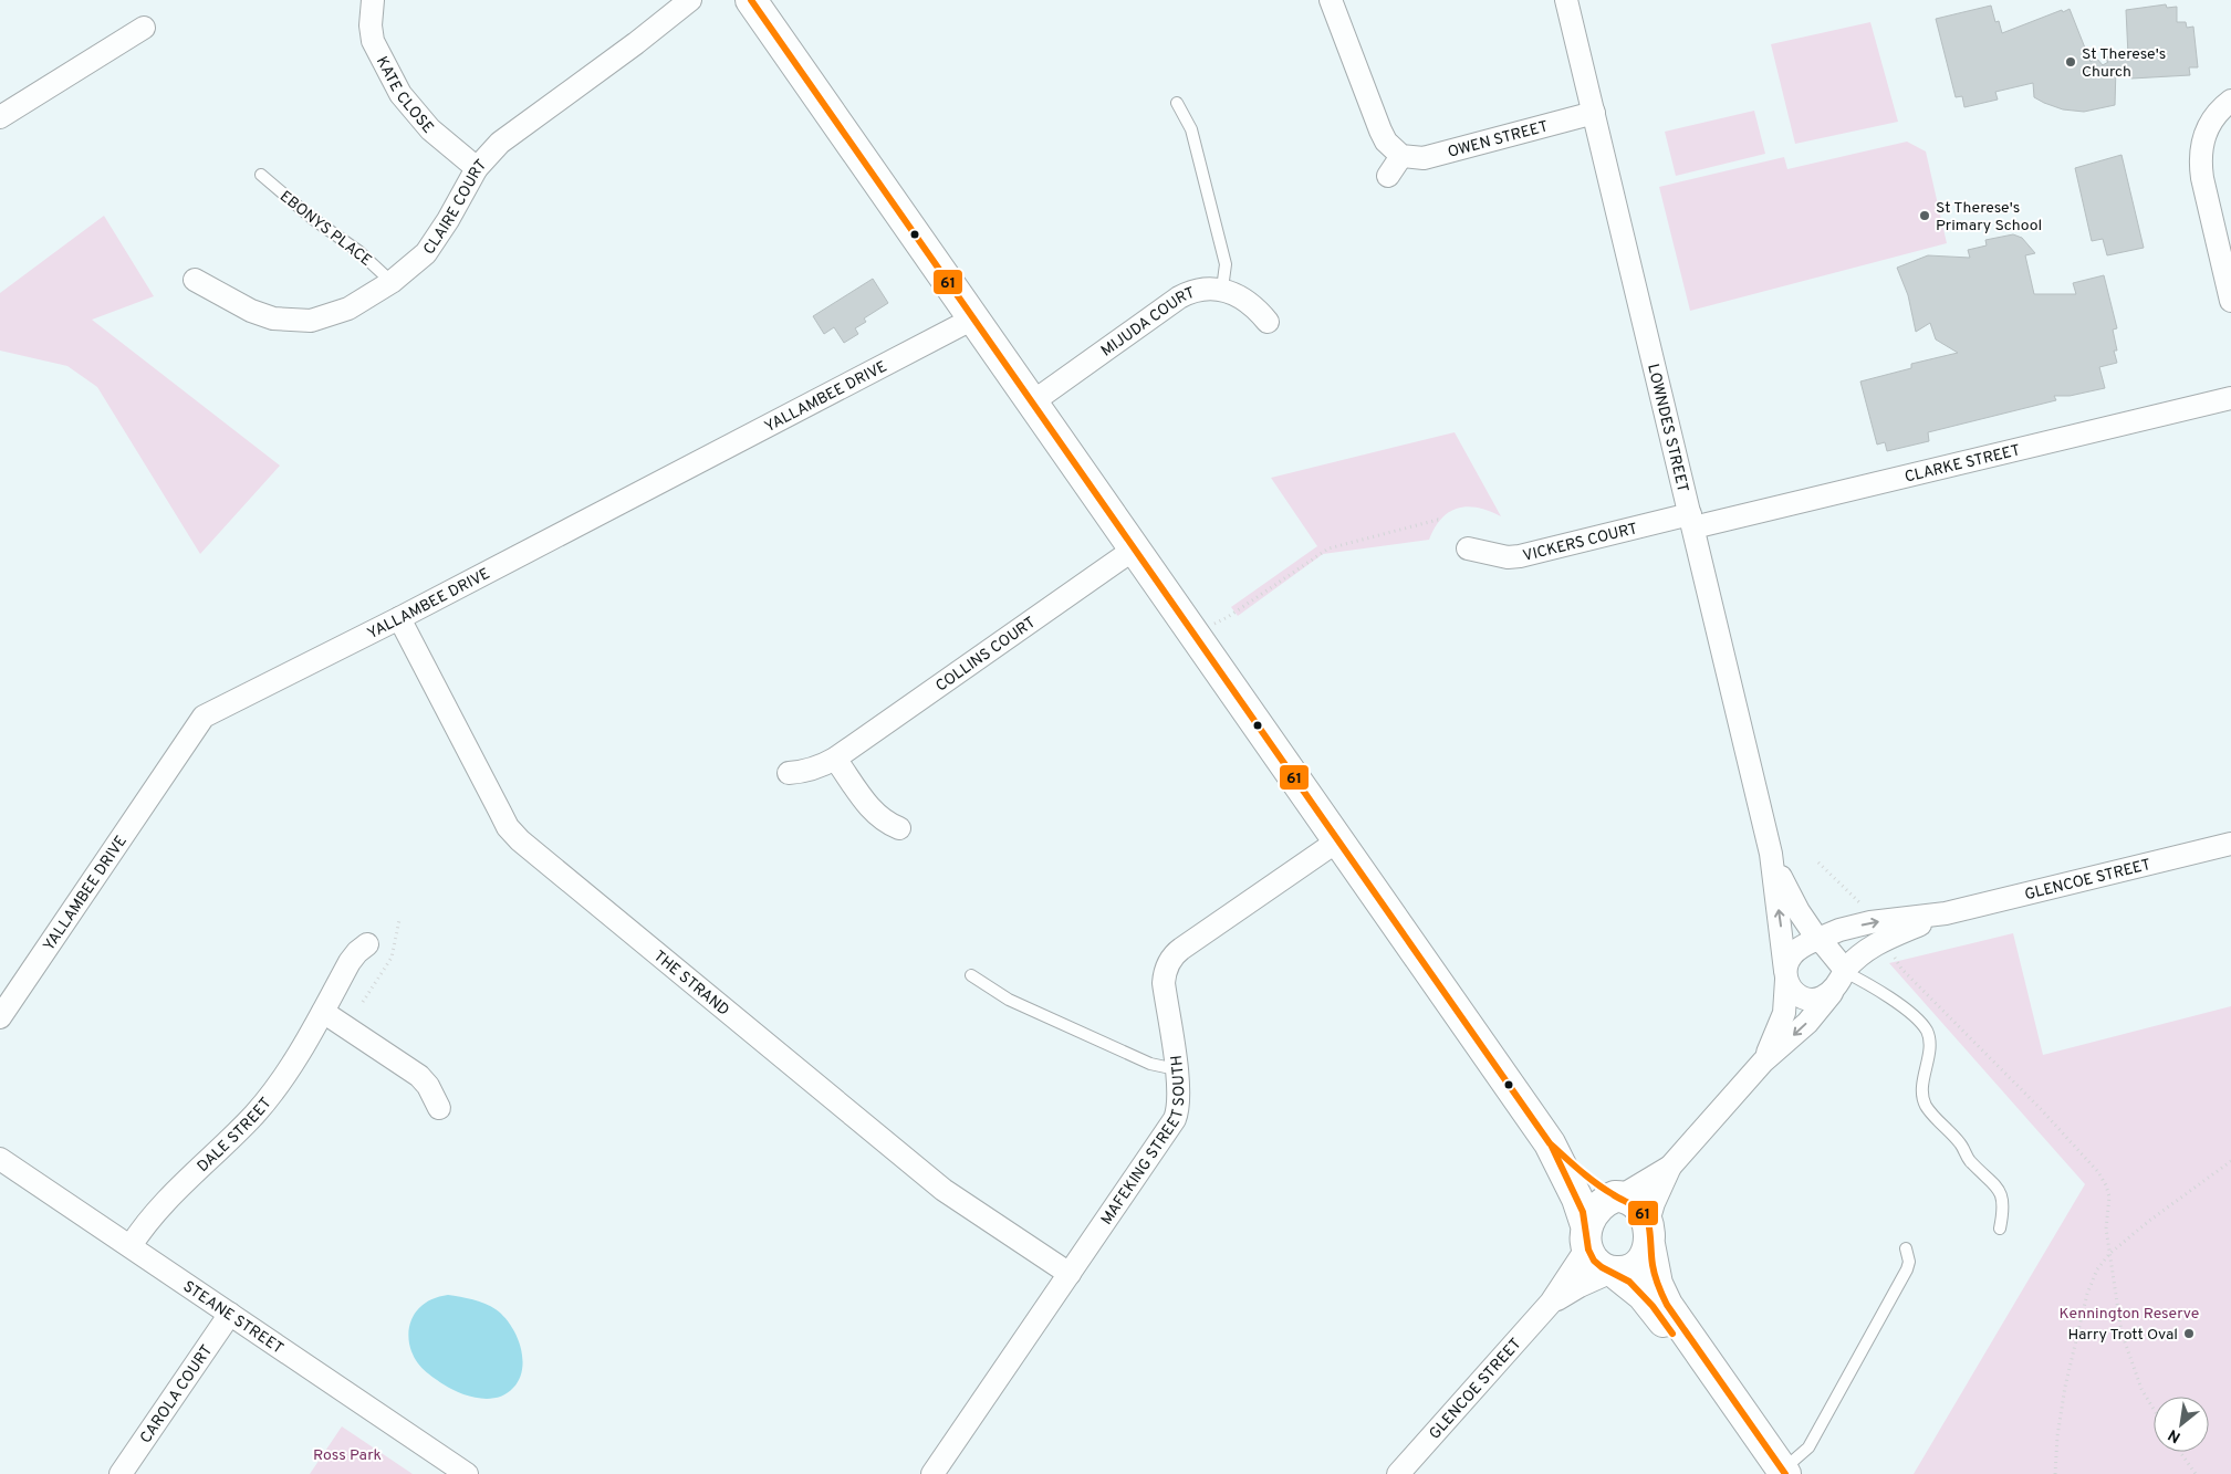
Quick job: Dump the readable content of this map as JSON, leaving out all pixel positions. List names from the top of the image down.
{
  "streets": {
    "street": [
      "KATE CLOSE",
      "OWEN STREET",
      "CLAIRE COURT",
      "MIJUDA COURT",
      "YALLAMBEE DRIVE",
      "LOWNDES STREET",
      "CLARKE STREET",
      "VICKERS COURT",
      "COLLINS COURT",
      "GLENCOE STREET",
      "THE STRAND",
      "DALE STREET",
      "MAFEKING STREET SOUTH",
      "STEANE STREET",
      "CAROLA COURT"
    ],
    "lane": ["EBONYS PLACE"]
  },
  "crossings": [
    ["KATE CLOSE", "CLAIRE COURT"],
    ["OWEN STREET", "LOWNDES STREET"],
    ["CLAIRE COURT", "EBONYS PLACE"],
    ["YALLAMBEE DRIVE", "THE STRAND"],
    ["LOWNDES STREET", "CLARKE STREET"],
    ["LOWNDES STREET", "VICKERS COURT"],
    ["LOWNDES STREET", "GLENCOE STREET"],
    ["CLARKE STREET", "VICKERS COURT"],
    ["THE STRAND", "MAFEKING STREET SOUTH"],
    ["DALE STREET", "STEANE STREET"],
    ["STEANE STREET", "CAROLA COURT"]
  ],
  "parks": ["Kennington Reserve", "Ross Park"],
  "places": ["St Therese's Church", "St Therese's Primary School", "Harry Trott Oval"],
  "lines": ["transit line 61"],
  "north": "bottom left"
}
